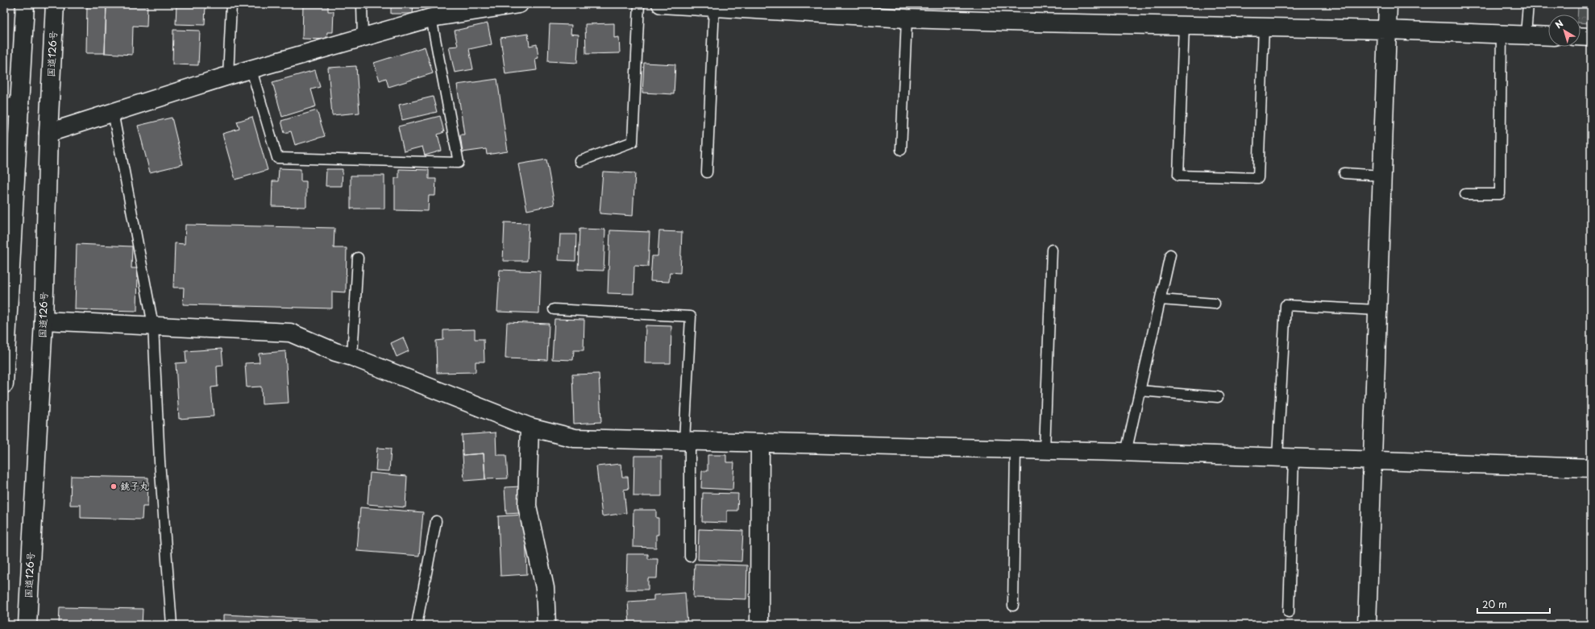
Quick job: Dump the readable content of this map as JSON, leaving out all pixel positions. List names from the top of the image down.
{
  "streets": {
    "main road": ["国道126号"]
  },
  "places": ["銚子丸"],
  "scale_bar": "20 m",
  "north": "top left"
}
